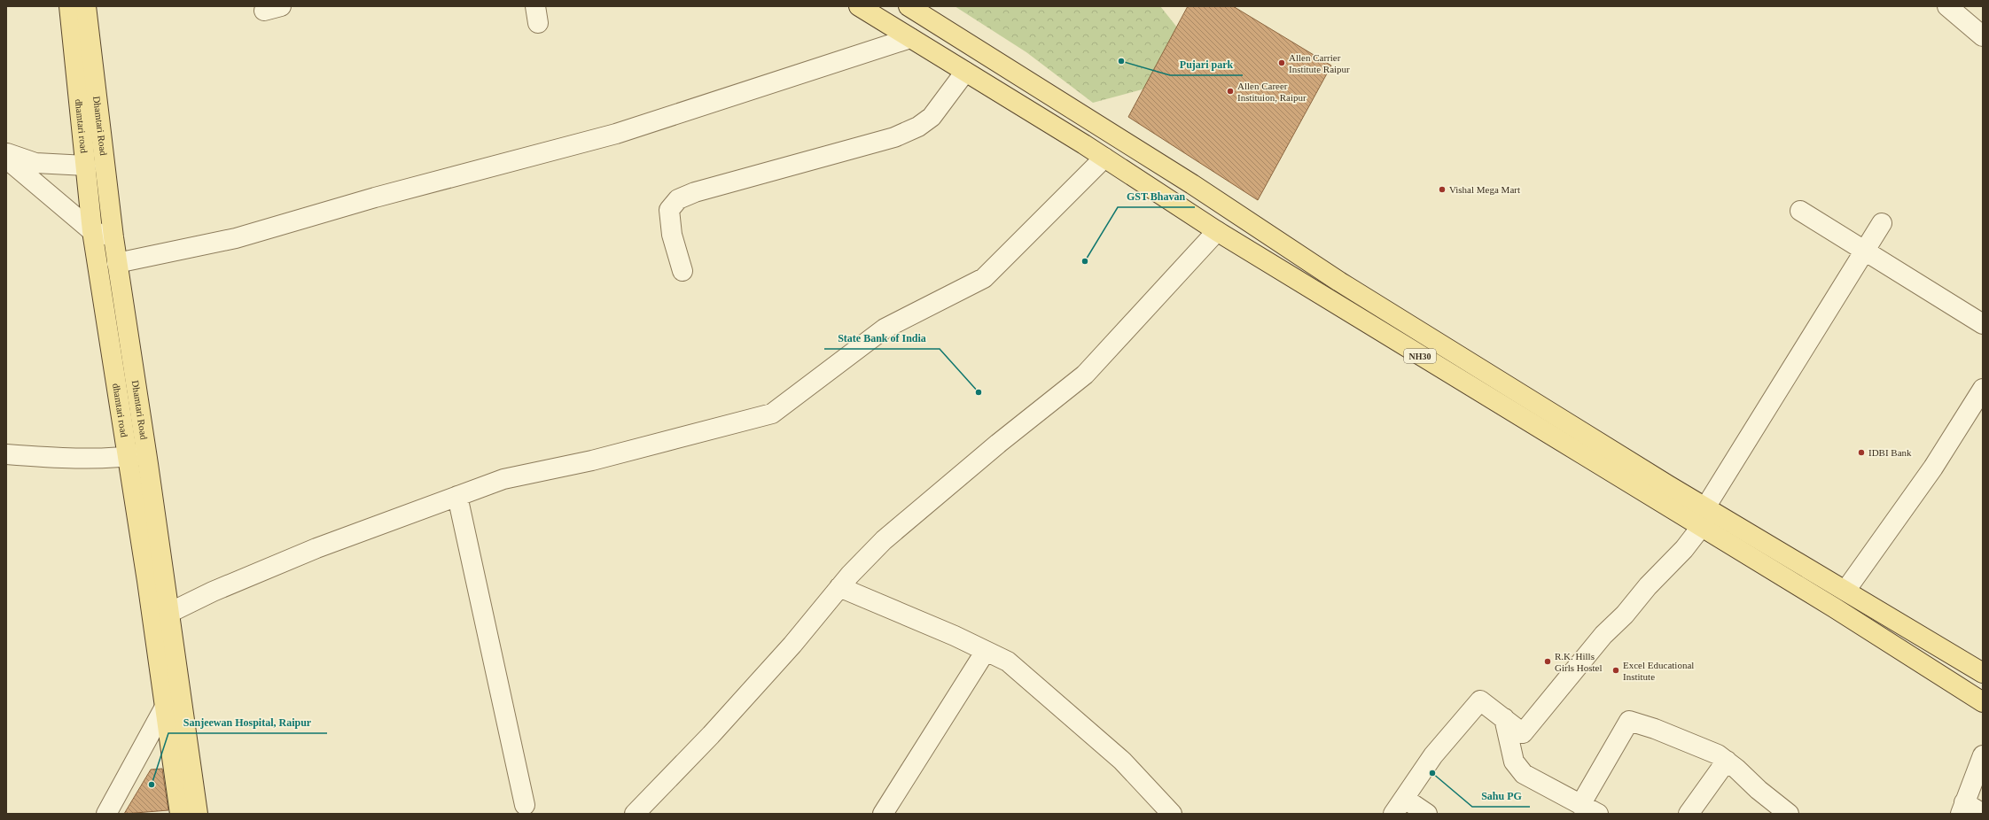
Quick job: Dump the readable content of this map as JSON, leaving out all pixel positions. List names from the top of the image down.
{
  "streets": {
    "main road": ["Dhamtari Road", "dhamtari road", "NH30"]
  },
  "crossings": [
    ["Dhamtari Road", "dhamtari road"]
  ],
  "places": [
    "Pujari park",
    "Allen Carrier Institute Raipur",
    "Allen Career Instituion, Raipur",
    "Vishal Mega Mart",
    "GST Bhavan",
    "State Bank of India",
    "IDBI Bank",
    "R.K. Hills Girls Hostel",
    "Excel Educational Institute",
    "Sahu PG",
    "Sanjeewan Hospital, Raipur"
  ]
}
